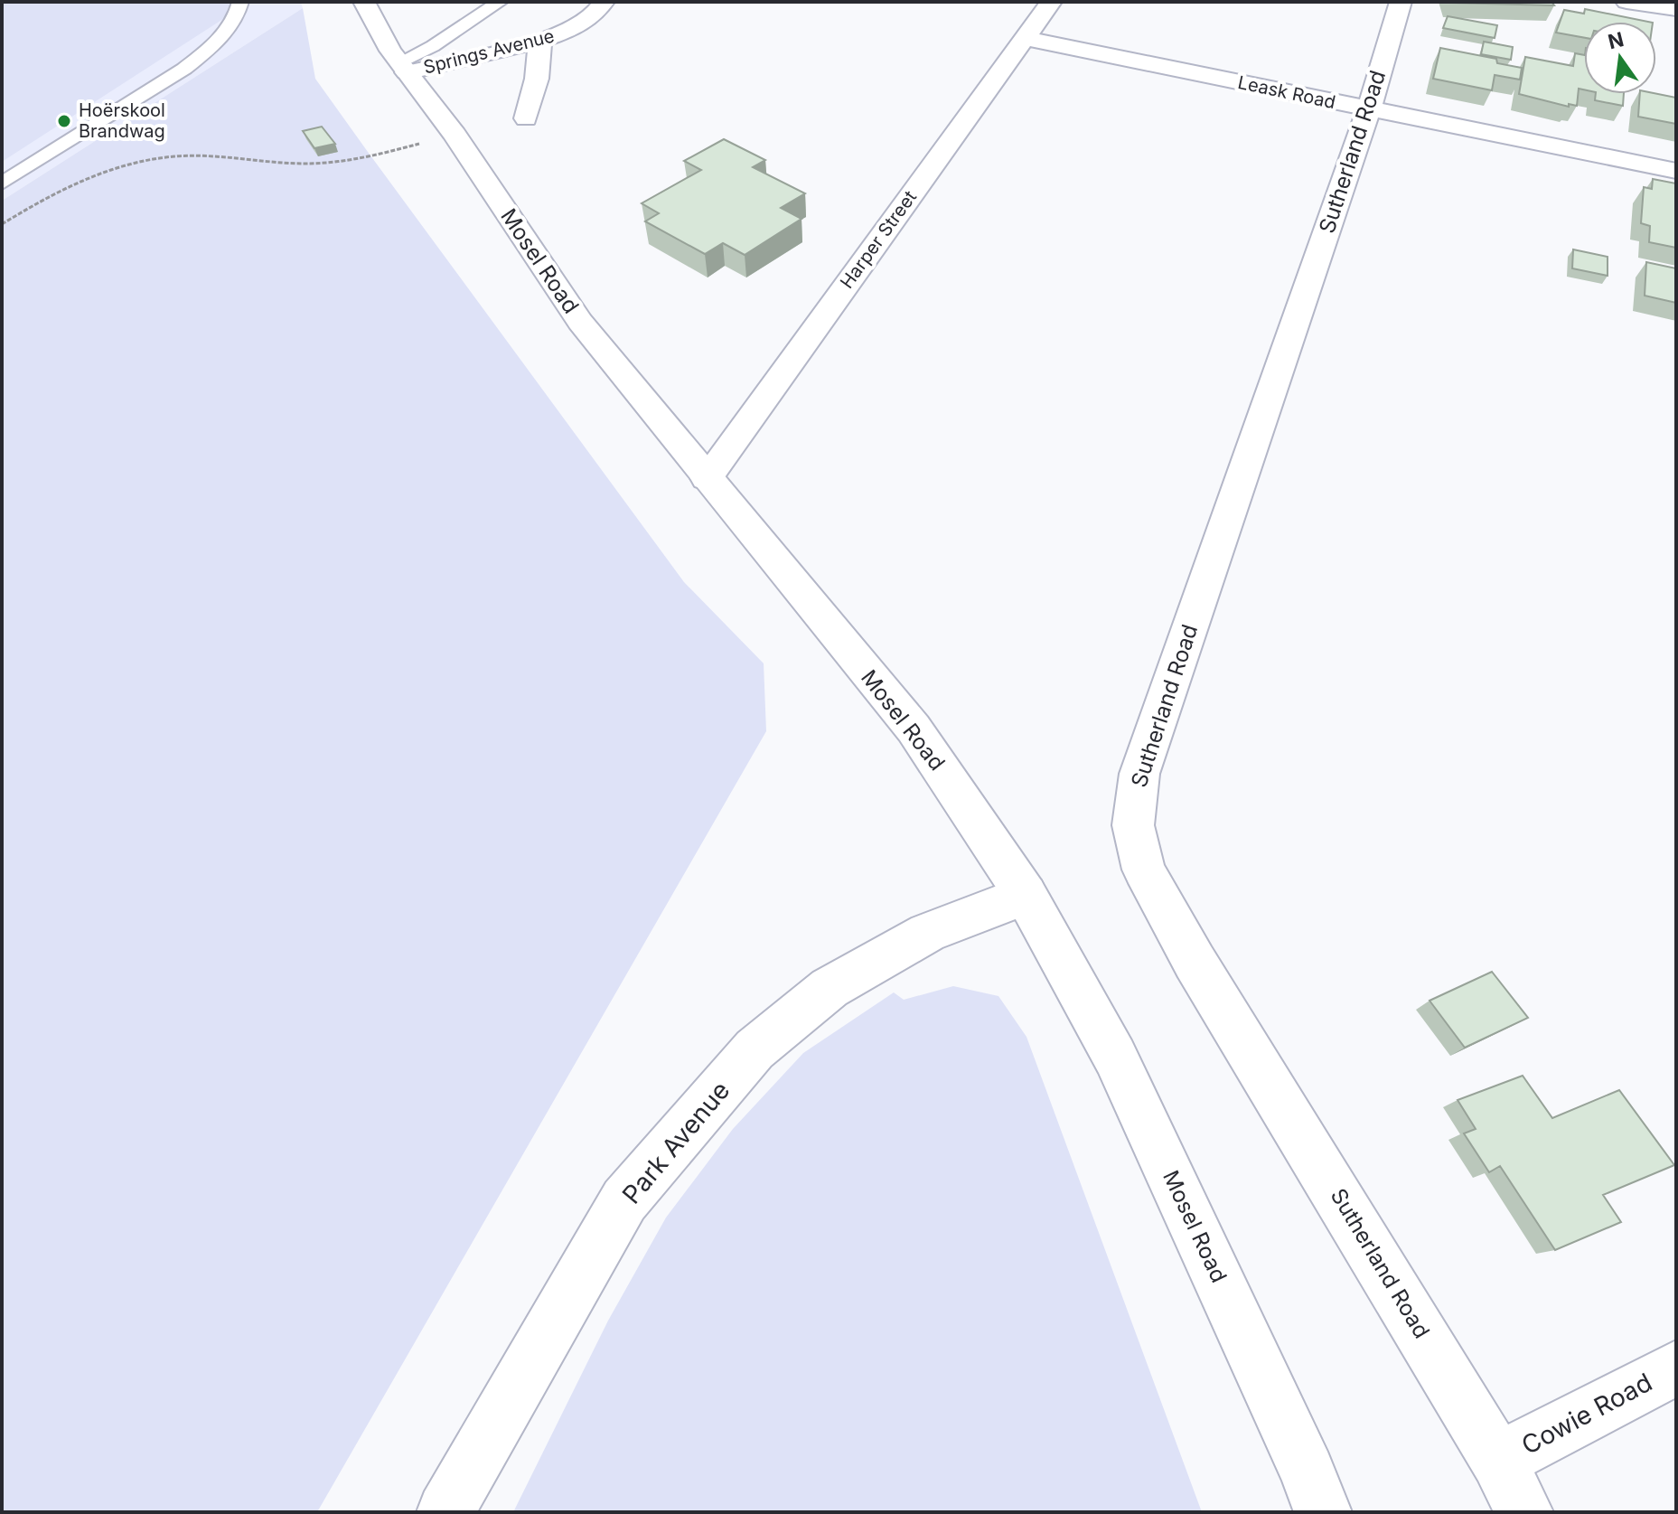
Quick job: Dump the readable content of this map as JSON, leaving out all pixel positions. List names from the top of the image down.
{
  "streets": {
    "street": [
      "Springs Avenue",
      "Leask Road",
      "Sutherland Road",
      "Harper Street",
      "Mosel Road",
      "Park Avenue",
      "Cowie Road"
    ]
  },
  "crossings": [
    ["Springs Avenue", "Mosel Road"],
    ["Leask Road", "Sutherland Road"],
    ["Leask Road", "Harper Street"],
    ["Sutherland Road", "Cowie Road"],
    ["Harper Street", "Mosel Road"],
    ["Mosel Road", "Park Avenue"]
  ],
  "places": ["Hoërskool Brandwag"],
  "north": "top"
}
